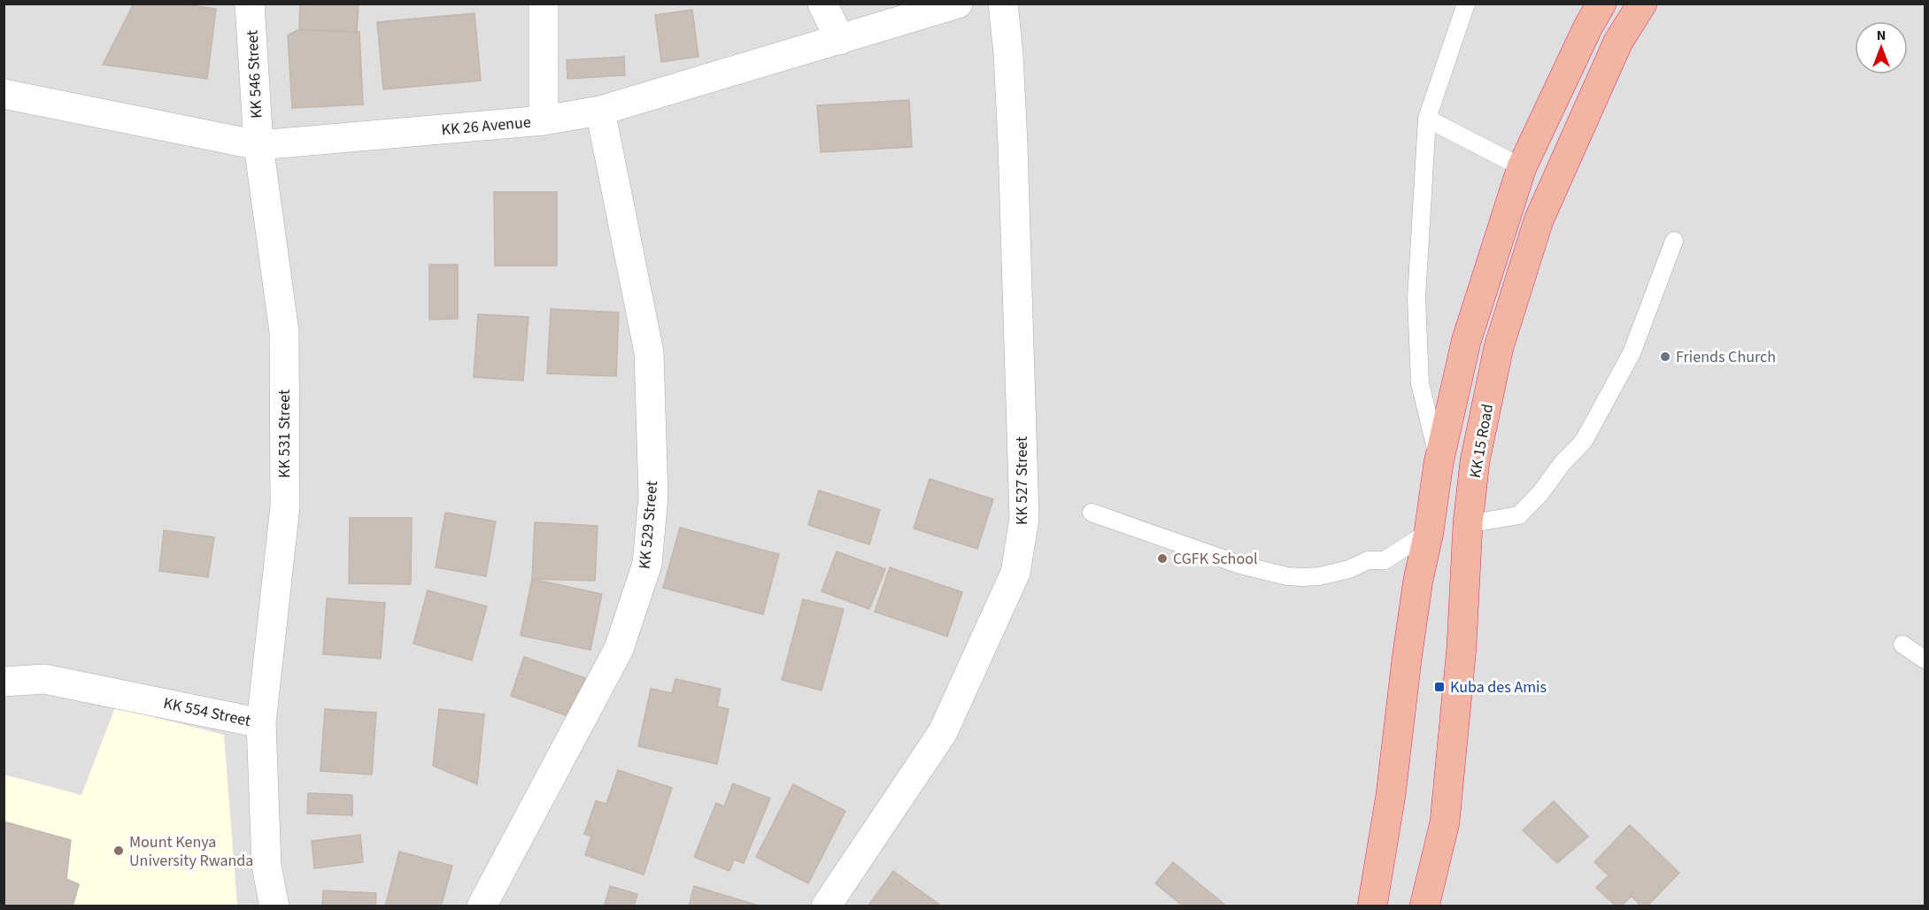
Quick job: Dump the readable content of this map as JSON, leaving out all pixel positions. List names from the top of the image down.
{
  "streets": {
    "highway": ["KK 15 Road"],
    "street": [
      "KK 546 Street",
      "KK 26 Avenue",
      "KK 531 Street",
      "KK 527 Street",
      "KK 529 Street",
      "KK 554 Street"
    ]
  },
  "crossings": [
    ["KK 546 Street", "KK 26 Avenue"],
    ["KK 546 Street", "KK 531 Street"],
    ["KK 26 Avenue", "KK 531 Street"],
    ["KK 26 Avenue", "KK 529 Street"],
    ["KK 531 Street", "KK 554 Street"]
  ],
  "places": {
    "other": ["Friends Church", "CGFK School", "Mount Kenya University Rwanda"],
    "transit": ["Kuba des Amis"]
  },
  "north": "top"
}
